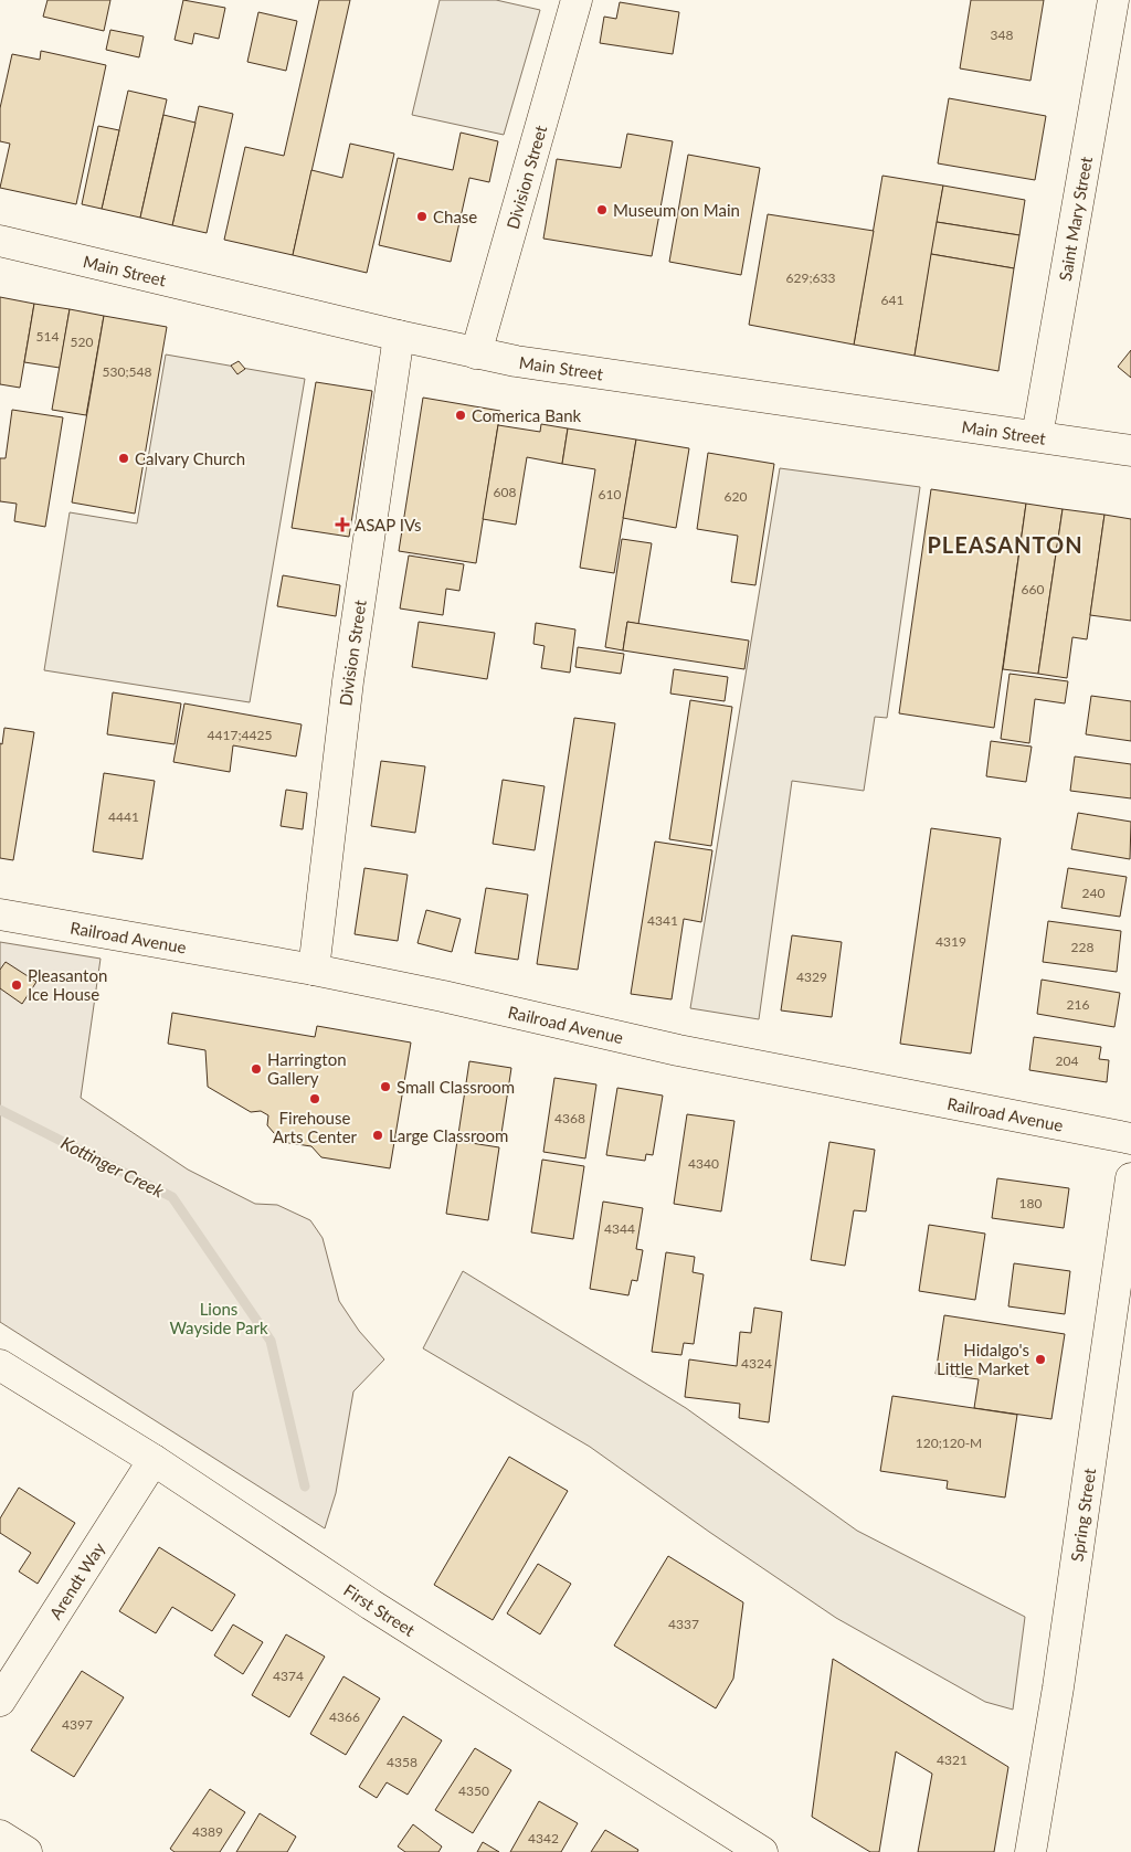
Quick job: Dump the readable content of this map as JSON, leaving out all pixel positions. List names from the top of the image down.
{
  "streets": {
    "street": [
      "Division Street",
      "Saint Mary Street",
      "Main Street",
      "Railroad Avenue",
      "Spring Street",
      "Arendt Way",
      "First Street"
    ]
  },
  "crossings": [
    ["Division Street", "Main Street"],
    ["Division Street", "Railroad Avenue"],
    ["Saint Mary Street", "Main Street"],
    ["Arendt Way", "First Street"]
  ],
  "districts": ["PLEASANTON"],
  "water": ["Kottinger Creek"],
  "parks": ["Lions Wayside Park"],
  "places": {
    "other": [
      "Museum on Main",
      "Chase",
      "Comerica Bank",
      "Calvary Church",
      "Pleasanton Ice House",
      "Harrington Gallery",
      "Small Classroom",
      "Firehouse Arts Center",
      "Large Classroom",
      "Hidalgo's Little Market"
    ],
    "health": ["ASAP IVs"]
  },
  "house_numbers": [
    "348",
    "629;633",
    "641",
    "514",
    "520",
    "530;548",
    "608",
    "610",
    "620",
    "660",
    "4417;4425",
    "4441",
    "240",
    "4341",
    "4319",
    "228",
    "4329",
    "216",
    "204",
    "4368",
    "4340",
    "180",
    "4344",
    "4324",
    "120;120-M",
    "4337",
    "4374",
    "4366",
    "4397",
    "4321",
    "4358",
    "4350",
    "4389",
    "4342"
  ]
}
